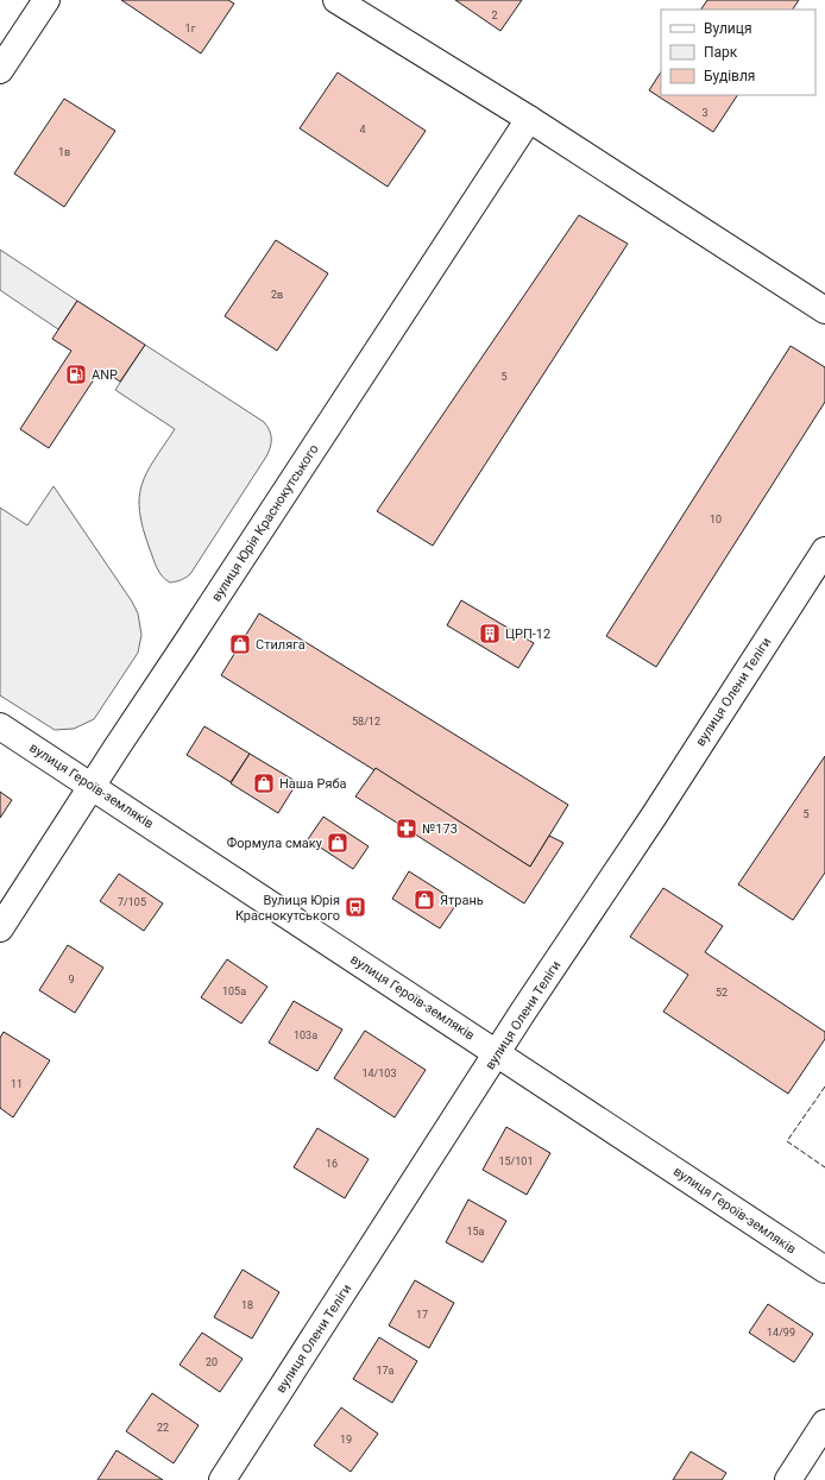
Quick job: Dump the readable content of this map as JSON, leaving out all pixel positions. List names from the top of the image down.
{
  "streets": {
    "street": ["вулиця Юрія Краснокутського", "вулиця Олени Теліги", "вулиця Героїв-земляків"]
  },
  "crossings": [
    ["вулиця Юрія Краснокутського", "вулиця Героїв-земляків"],
    ["вулиця Олени Теліги", "вулиця Героїв-земляків"]
  ],
  "places": {
    "fuel station": ["ANP"],
    "building": ["ЦРП-12"],
    "shop": [
      "Стиляга",
      "Наша Ряба",
      "Формула смаку",
      "Ятрань"
    ],
    "pharmacy": ["№173"],
    "bus stop": ["Вулиця Юрія Краснокутського"]
  },
  "house_numbers": [
    "2",
    "1г",
    "3",
    "4",
    "1в",
    "2в",
    "5",
    "10",
    "58/12",
    "5",
    "7/105",
    "9",
    "105а",
    "52",
    "103а",
    "14/103",
    "11",
    "15/101",
    "16",
    "15а",
    "18",
    "17",
    "14/99",
    "20",
    "17а",
    "22",
    "19"
  ],
  "legend": ["Вулиця", "Парк", "Будівля"]
}
